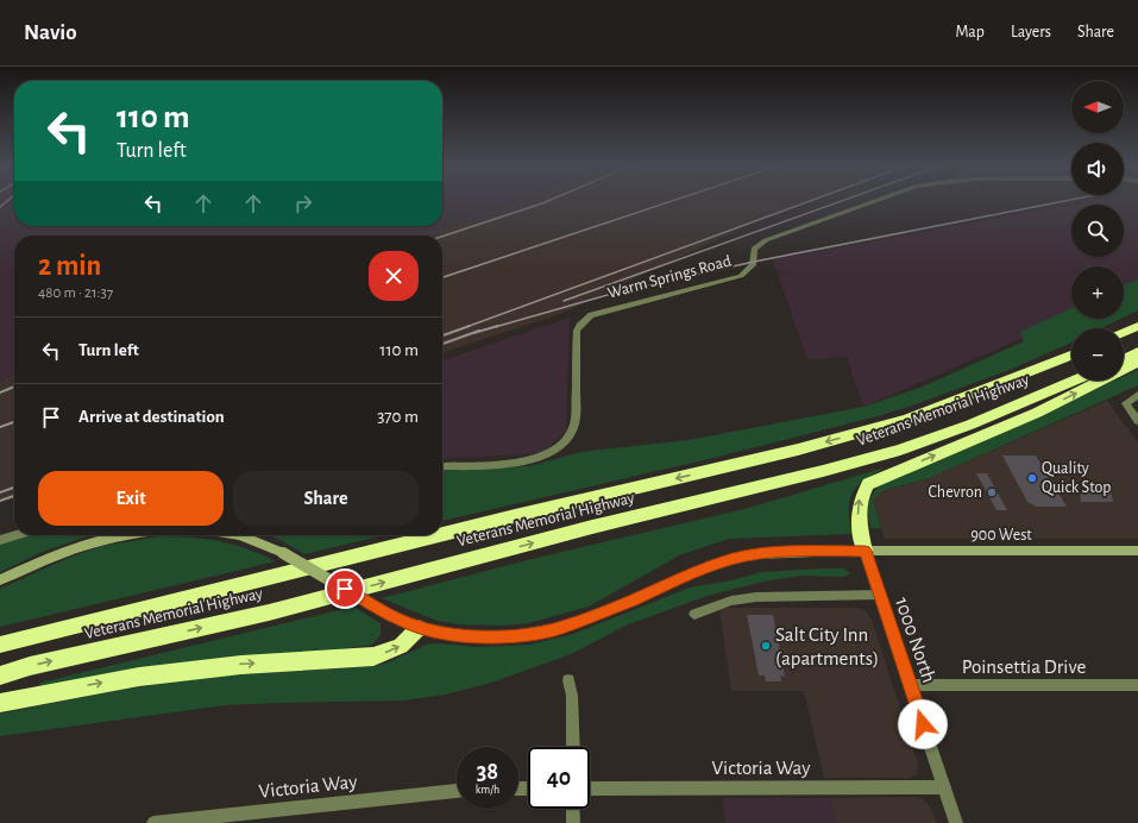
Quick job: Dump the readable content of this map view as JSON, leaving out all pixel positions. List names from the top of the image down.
{
  "streets": {
    "highway": ["Veterans Memorial Highway"],
    "main road": ["900 West"],
    "street": [
      "Warm Springs Road",
      "1000 North",
      "Poinsettia Drive",
      "Victoria Way"
    ]
  },
  "crossings": [
    ["900 West", "1000 North"],
    ["1000 North", "Poinsettia Drive"],
    ["1000 North", "Victoria Way"]
  ],
  "places": ["Quality Quick Stop", "Chevron", "Salt City Inn (apartments)"],
  "north": "left",
  "page": {
    "header": "Navio",
    "nav": ["Map", "Layers", "Share"],
    "map_buttons": ["+", "−"],
    "turn": ["110 m", "Turn left"],
    "heading": ["2 min", "480 m · 21:37"],
    "list": [
      {
        "name": "Turn left",
        "value": "110 m"
      },
      {
        "name": "Arrive at destination",
        "value": "370 m"
      }
    ],
    "buttons": ["Exit", "Share"],
    "speed": "38 km/h",
    "limit": "40"
  }
}
